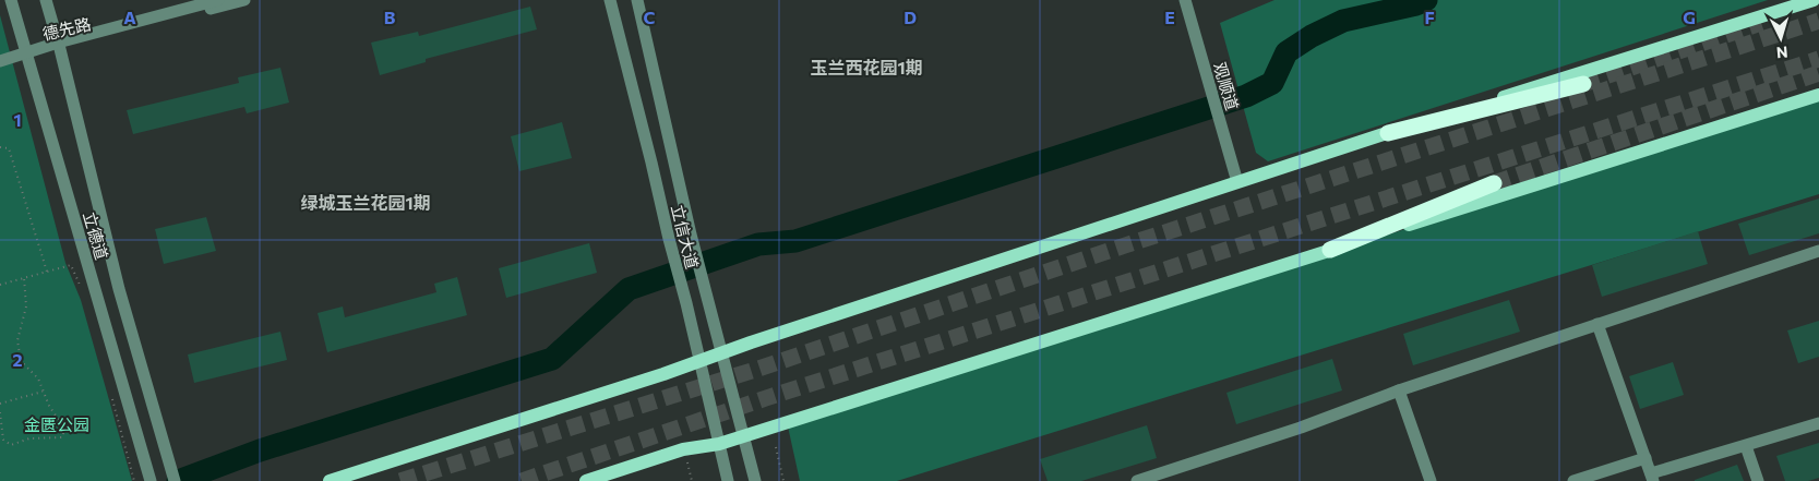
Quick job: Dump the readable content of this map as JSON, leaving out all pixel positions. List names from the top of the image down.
{
  "streets": {
    "street": [
      "德先路",
      "观顺道",
      "立德道",
      "立信大道"
    ]
  },
  "crossings": [
    ["德先路", "立德道"]
  ],
  "districts": ["玉兰西花园1期", "绿城玉兰花园1期"],
  "parks": ["金匮公园"],
  "north": "bottom",
  "grid": {
    "columns": [
      "A",
      "B",
      "C",
      "D",
      "E",
      "F",
      "G"
    ],
    "rows": ["1", "2"]
  }
}
